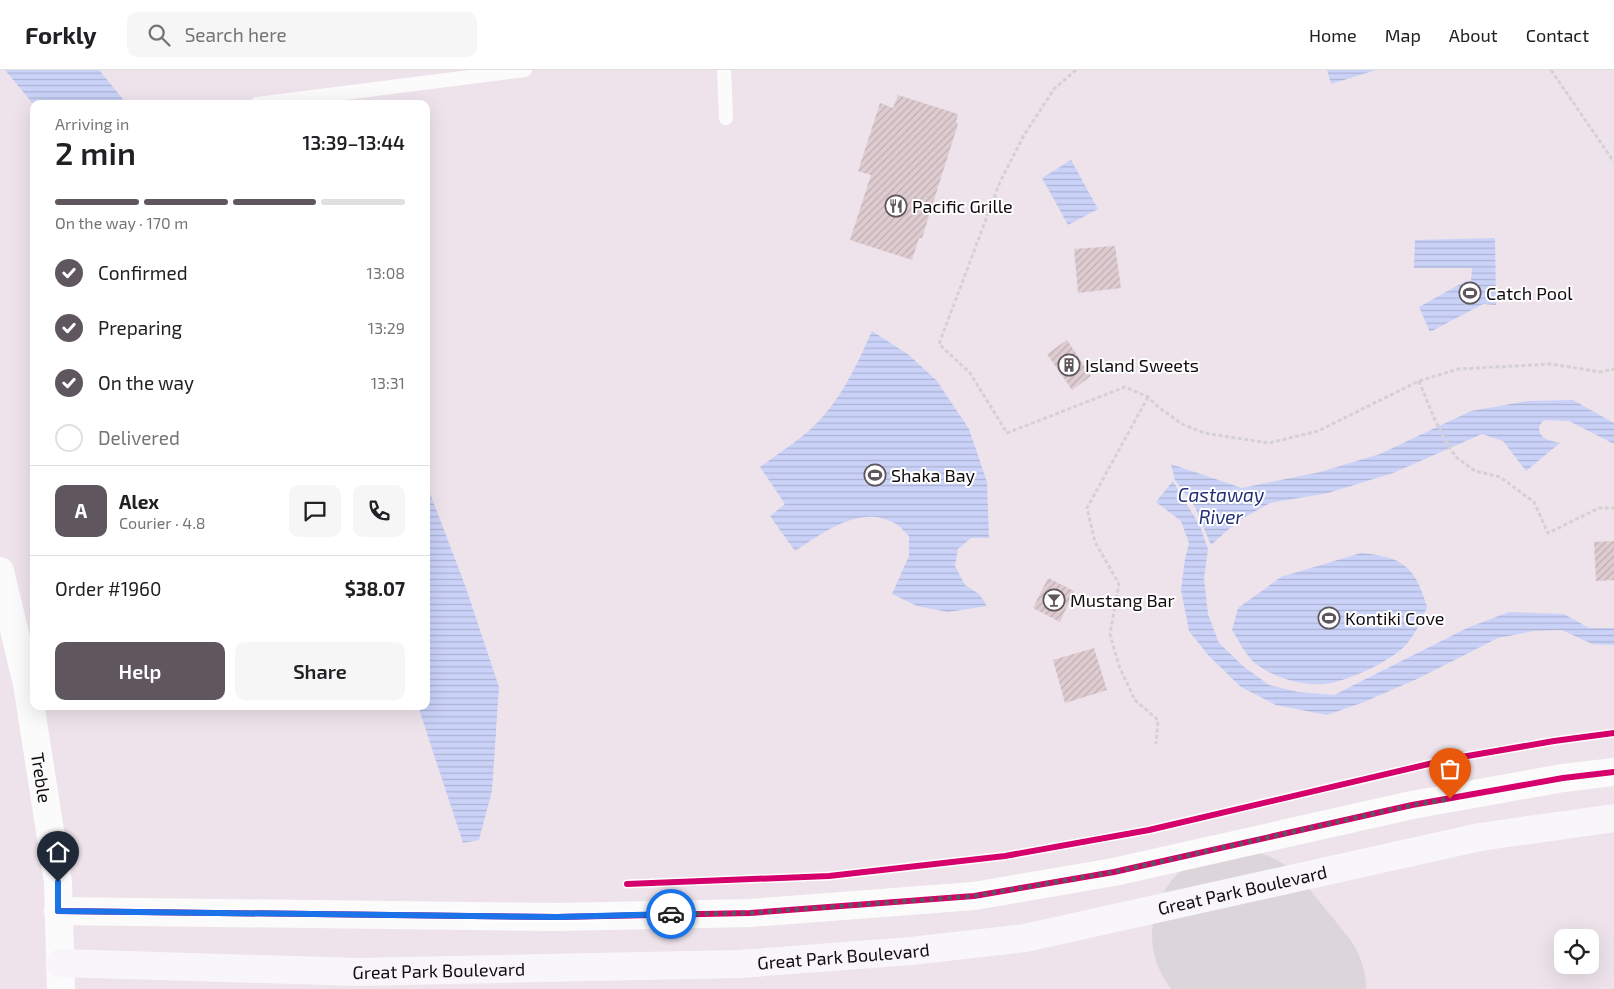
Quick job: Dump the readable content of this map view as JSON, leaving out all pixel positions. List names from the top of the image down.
{
  "streets": {
    "main road": ["Great Park Boulevard"],
    "street": ["Treble"]
  },
  "crossings": [
    ["Treble", "Great Park Boulevard"]
  ],
  "water": ["Castaway River"],
  "places": {
    "restaurant": ["Pacific Grille"],
    "sports": ["Catch Pool", "Shaka Bay", "Kontiki Cove"],
    "building": ["Island Sweets"],
    "bar": ["Mustang Bar"]
  },
  "page": {
    "header": "Forkly",
    "search": "Search here",
    "nav": [
      "Home",
      "Map",
      "About",
      "Contact"
    ],
    "heading": ["2 min", "Arriving in", "13:39–13:44"],
    "panel": [
      "Alex",
      "Courier · 4.8",
      "Order #1960",
      "$38.07"
    ],
    "bar": "On the way · 170 m",
    "list": [
      ["Confirmed", "13:08"],
      ["Preparing", "13:29"],
      ["On the way", "13:31"],
      "Delivered"
    ],
    "round": "A",
    "buttons": ["Help", "Share"]
  }
}
